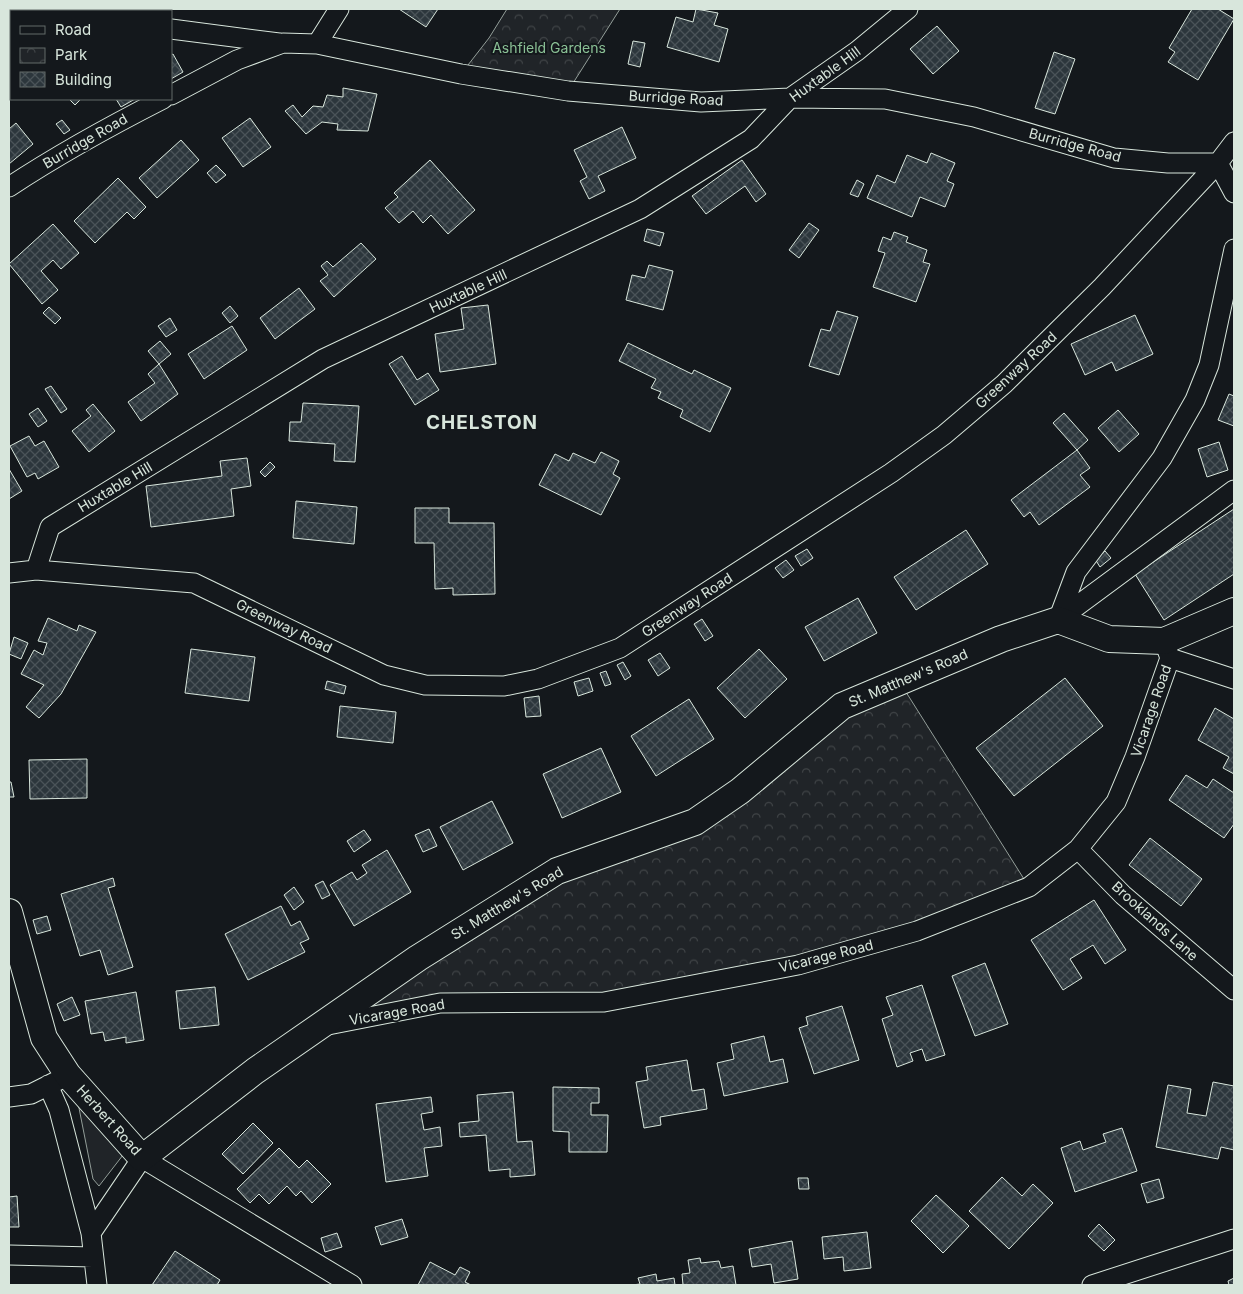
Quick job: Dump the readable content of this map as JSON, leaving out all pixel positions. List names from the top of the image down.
{
  "streets": {
    "street": [
      "Huxtable Hill",
      "Burridge Road",
      "Greenway Road",
      "St. Matthew's Road",
      "Vicarage Road",
      "Brooklands Lane",
      "Herbert Road"
    ]
  },
  "crossings": [
    ["Huxtable Hill", "Burridge Road"],
    ["Huxtable Hill", "Greenway Road"],
    ["Burridge Road", "Greenway Road"],
    ["St. Matthew's Road", "Vicarage Road"],
    ["St. Matthew's Road", "Herbert Road"],
    ["Vicarage Road", "Brooklands Lane"]
  ],
  "districts": ["CHELSTON"],
  "parks": ["Ashfield Gardens"],
  "legend": ["Road", "Park", "Building"]
}
